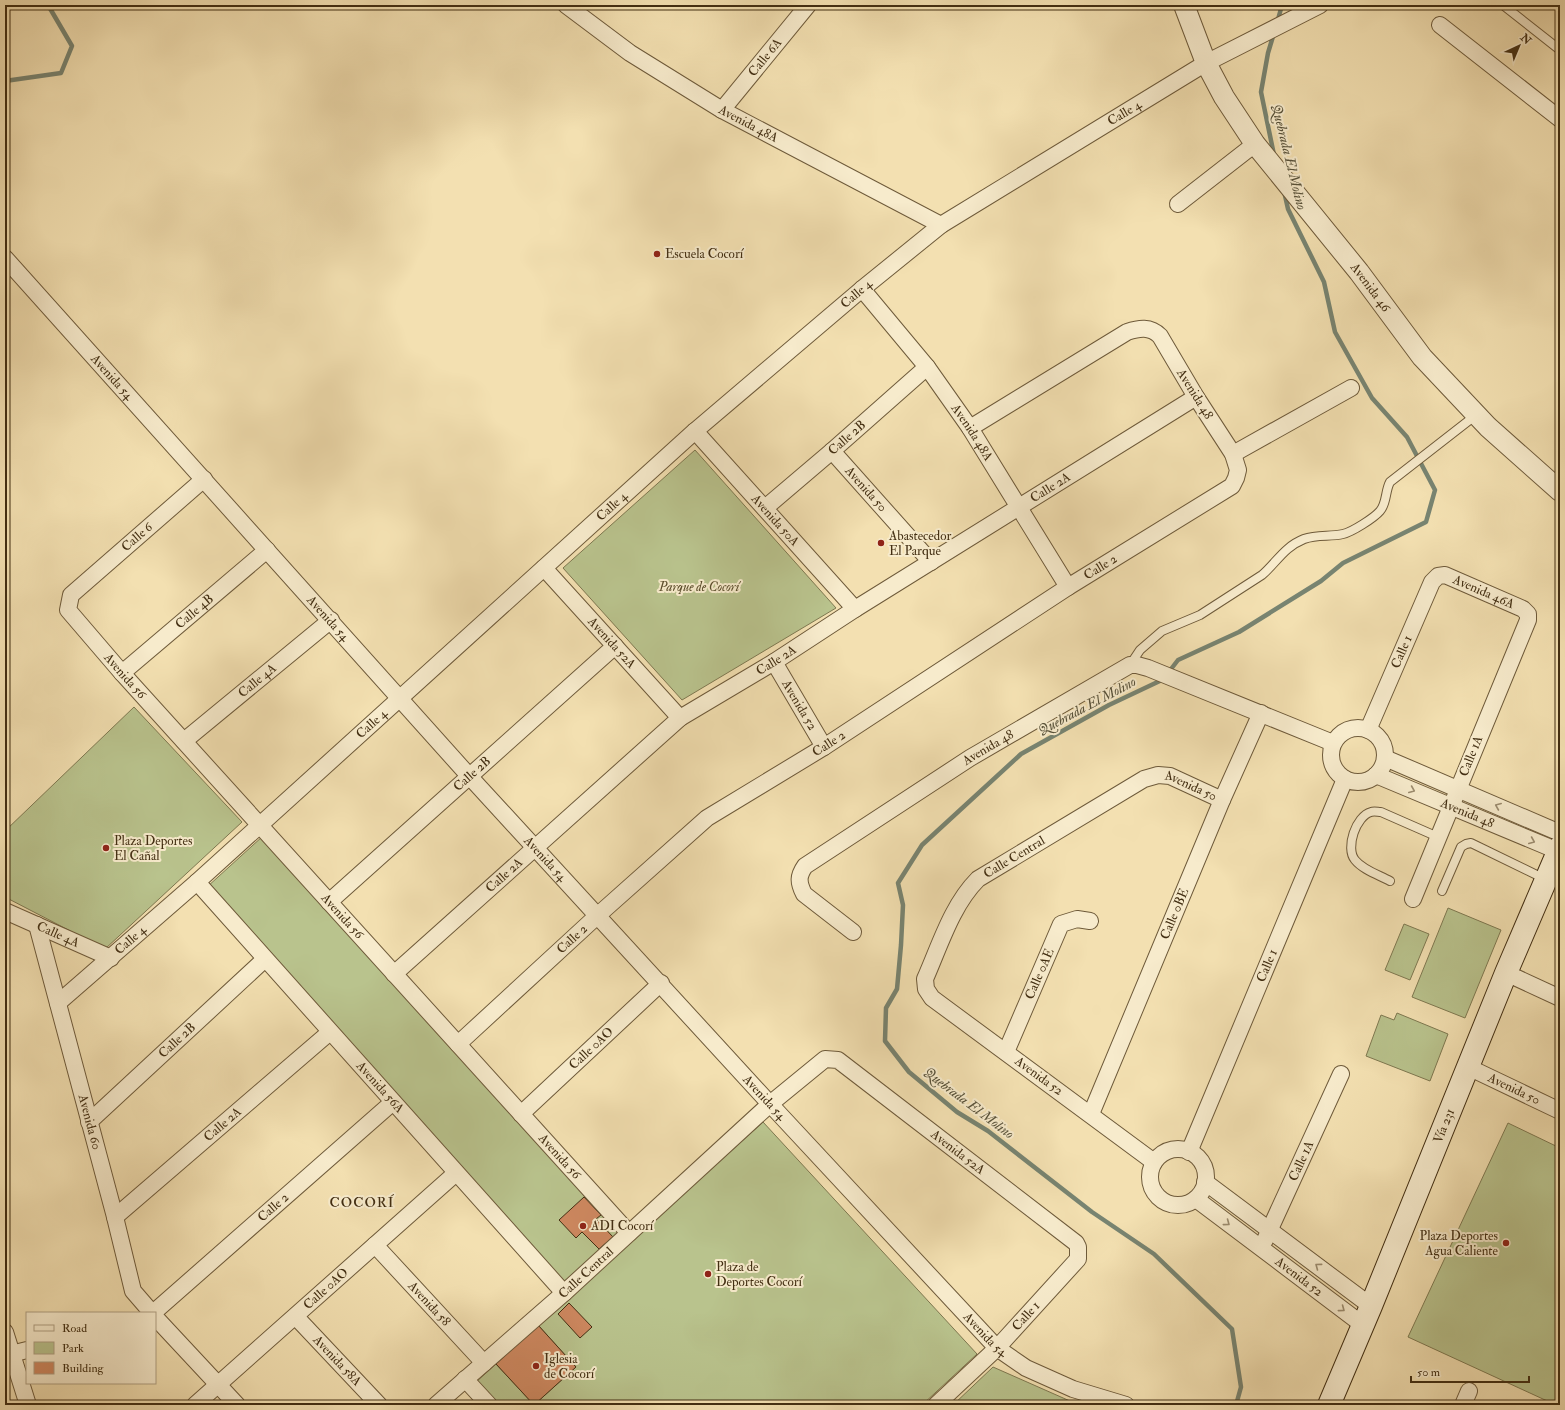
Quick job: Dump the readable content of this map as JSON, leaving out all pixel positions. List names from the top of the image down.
{
  "streets": {
    "main road": ["Vía 231"],
    "street": [
      "Calle 6A",
      "Calle 4",
      "Avenida 48A",
      "Avenida 46",
      "Avenida 54",
      "Avenida 48",
      "Calle 2B",
      "Calle 2A",
      "Avenida 50",
      "Avenida 50A",
      "Calle 6",
      "Calle 2",
      "Avenida 46A",
      "Calle 4B",
      "Avenida 52A",
      "Calle 1",
      "Avenida 56",
      "Calle 4A",
      "Avenida 52",
      "Calle 1A",
      "Calle Central",
      "Calle 0BE",
      "Calle 0AE",
      "Calle 0AO",
      "Avenida 56A",
      "Avenida 60",
      "Avenida 58",
      "Avenida 58A"
    ]
  },
  "crossings": [
    ["Calle 6A", "Avenida 48A"],
    ["Calle 4", "Avenida 48A"],
    ["Calle 4", "Avenida 46"],
    ["Calle 4", "Avenida 54"],
    ["Calle 4", "Avenida 50A"],
    ["Calle 4", "Avenida 52A"],
    ["Calle 4", "Avenida 56"],
    ["Calle 4", "Calle 4A"],
    ["Calle 4", "Avenida 56A"],
    ["Calle 4", "Avenida 60"],
    ["Avenida 48A", "Avenida 48"],
    ["Avenida 48A", "Calle 2B"],
    ["Avenida 48A", "Calle 2A"],
    ["Avenida 48A", "Calle 2"],
    ["Avenida 54", "Calle 2B"],
    ["Avenida 54", "Calle 2A"],
    ["Avenida 54", "Calle 6"],
    ["Avenida 54", "Calle 2"],
    ["Avenida 54", "Calle 4B"],
    ["Avenida 54", "Calle 1"],
    ["Avenida 54", "Calle 4A"],
    ["Avenida 54", "Calle Central"],
    ["Avenida 54", "Calle 0AO"],
    ["Avenida 48", "Calle 2A"],
    ["Avenida 48", "Calle 2"],
    ["Avenida 48", "Calle 1"],
    ["Avenida 48", "Calle 1A"],
    ["Avenida 48", "Vía 231"],
    ["Calle 2B", "Avenida 50"],
    ["Calle 2B", "Avenida 50A"],
    ["Calle 2B", "Avenida 52A"],
    ["Calle 2B", "Avenida 56"],
    ["Calle 2B", "Avenida 56A"],
    ["Calle 2B", "Avenida 60"],
    ["Calle 2A", "Avenida 50"],
    ["Calle 2A", "Avenida 50A"],
    ["Calle 2A", "Avenida 52A"],
    ["Calle 2A", "Avenida 56"],
    ["Calle 2A", "Avenida 52"],
    ["Calle 2A", "Avenida 56A"],
    ["Calle 2A", "Avenida 60"],
    ["Avenida 50", "Calle Central"],
    ["Avenida 50", "Calle 0BE"],
    ["Avenida 50", "Vía 231"],
    ["Calle 6", "Avenida 56"],
    ["Calle 2", "Avenida 56"],
    ["Calle 2", "Avenida 52"],
    ["Calle 2", "Avenida 56A"],
    ["Avenida 46A", "Calle 1"],
    ["Avenida 46A", "Calle 1A"],
    ["Calle 4B", "Avenida 56"],
    ["Avenida 52A", "Calle 1"],
    ["Avenida 52A", "Calle Central"],
    ["Calle 1", "Avenida 52"],
    ["Avenida 56", "Calle 4A"],
    ["Avenida 56", "Calle Central"],
    ["Avenida 56", "Calle 0AO"],
    ["Calle 4A", "Avenida 60"],
    ["Avenida 52", "Calle 1A"],
    ["Avenida 52", "Calle Central"],
    ["Avenida 52", "Calle 0BE"],
    ["Avenida 52", "Calle 0AE"],
    ["Avenida 52", "Vía 231"],
    ["Calle Central", "Avenida 56A"],
    ["Calle Central", "Avenida 58"],
    ["Calle 0AO", "Avenida 56A"],
    ["Calle 0AO", "Avenida 58"],
    ["Calle 0AO", "Avenida 58A"]
  ],
  "districts": ["COCORÍ"],
  "water": ["Quebrada El Molino"],
  "parks": ["Parque de Cocorí"],
  "places": [
    "Escuela Cocorí",
    "Abastecedor El Parque",
    "Plaza Deportes El Cañal",
    "ADI Cocorí",
    "Plaza Deportes Agua Caliente",
    "Plaza de Deportes Cocorí",
    "Iglesia de Cocorí"
  ],
  "legend": ["Road", "Park", "Building"],
  "scale_bar": "50 m",
  "north": "top right"
}
